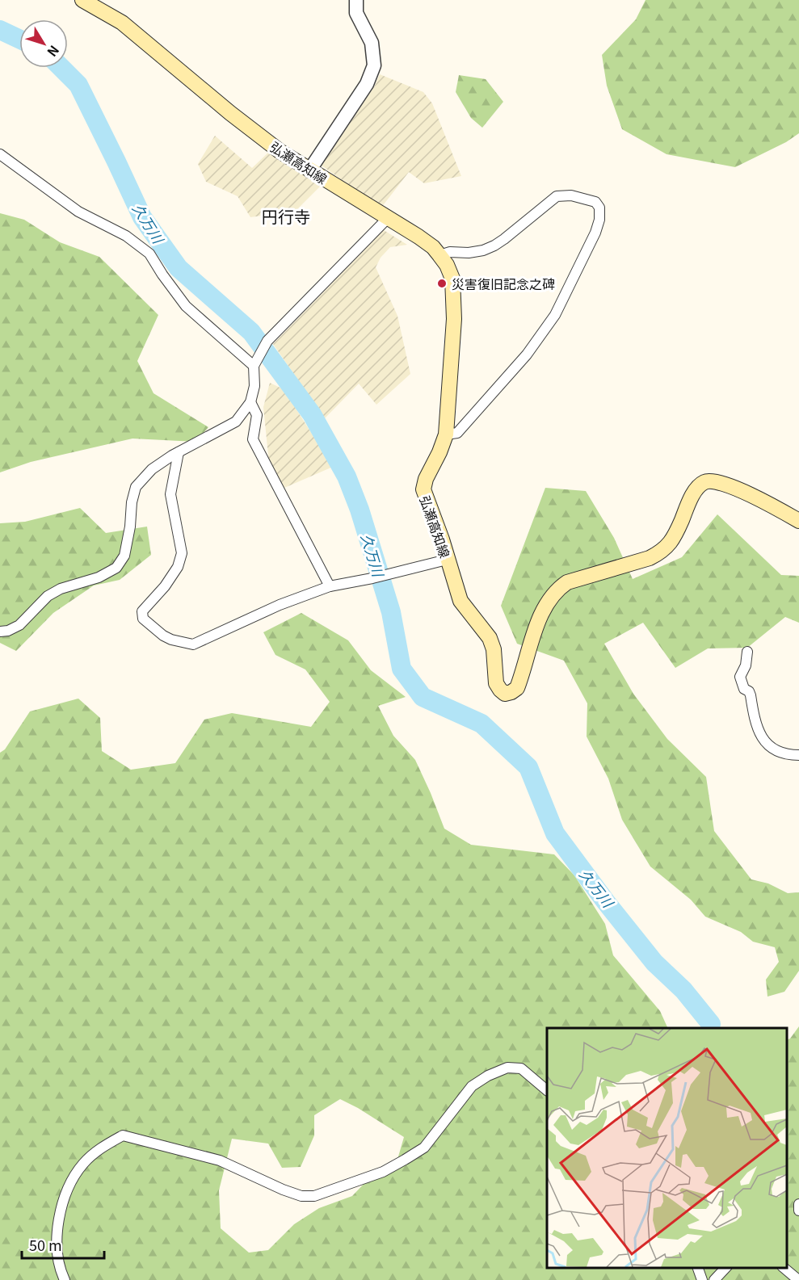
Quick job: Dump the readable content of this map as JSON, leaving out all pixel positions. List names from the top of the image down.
{
  "streets": {
    "main road": ["弘瀬高知線"]
  },
  "districts": ["円行寺"],
  "water": ["久万川"],
  "places": ["災害復旧記念之碑"],
  "scale_bar": "50 m",
  "north": "bottom right"
}
